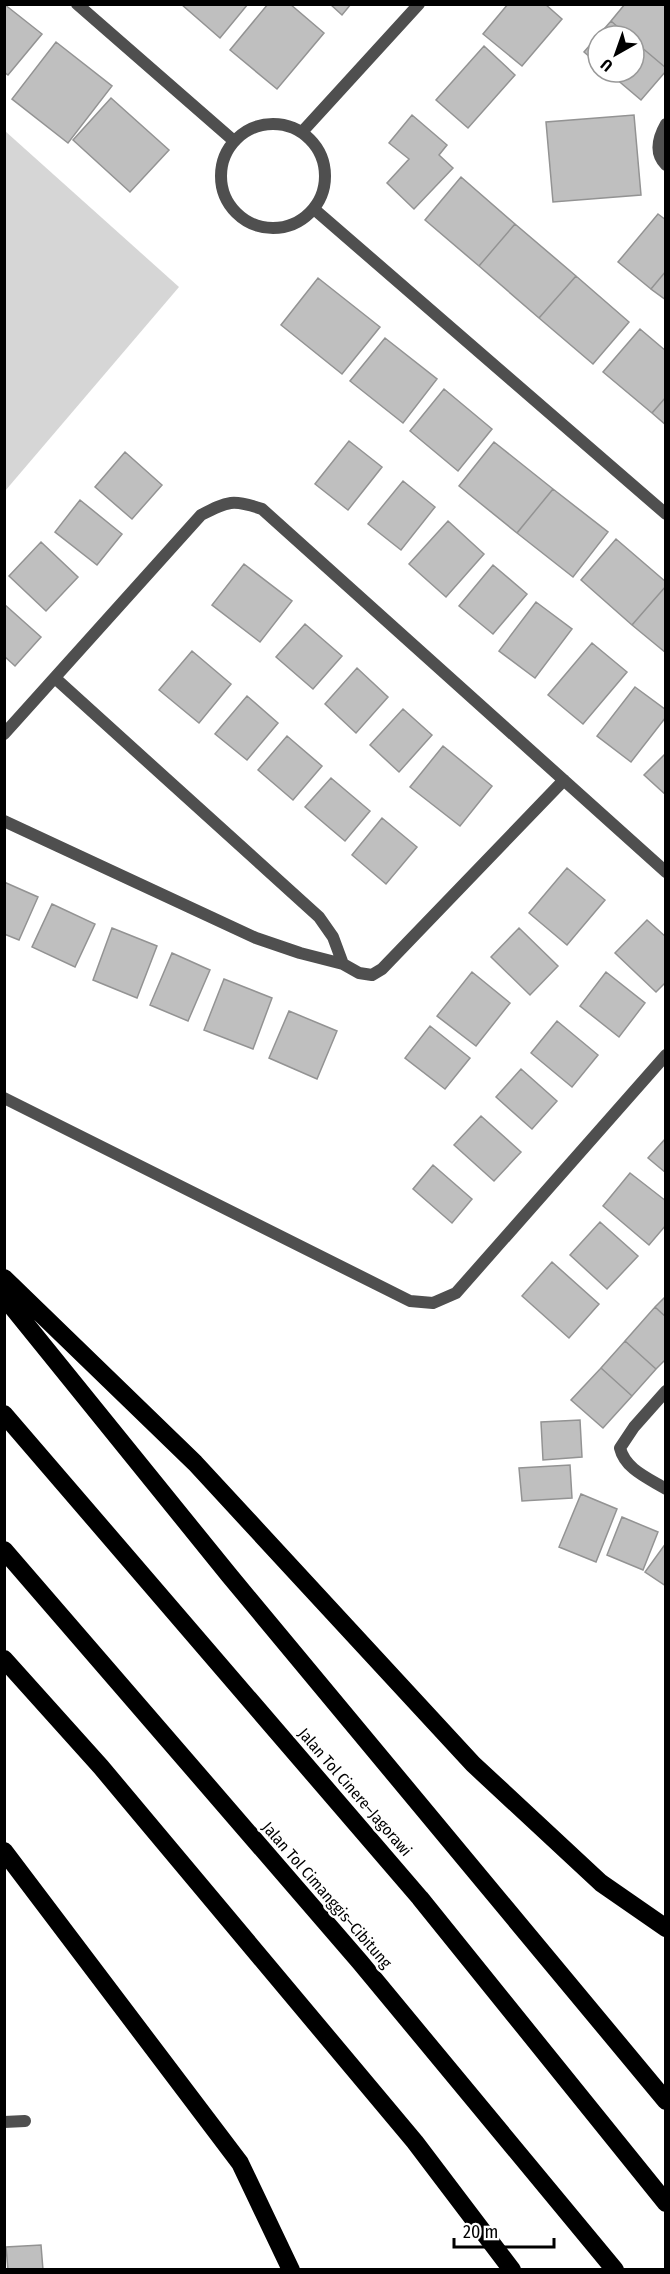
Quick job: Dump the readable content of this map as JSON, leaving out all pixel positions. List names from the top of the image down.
{
  "streets": {
    "highway": ["Jalan Tol Cinere–Jagorawi", "Jalan Tol Cimanggis–Cibitung"]
  },
  "scale_bar": "20 m",
  "north": "bottom left"
}
